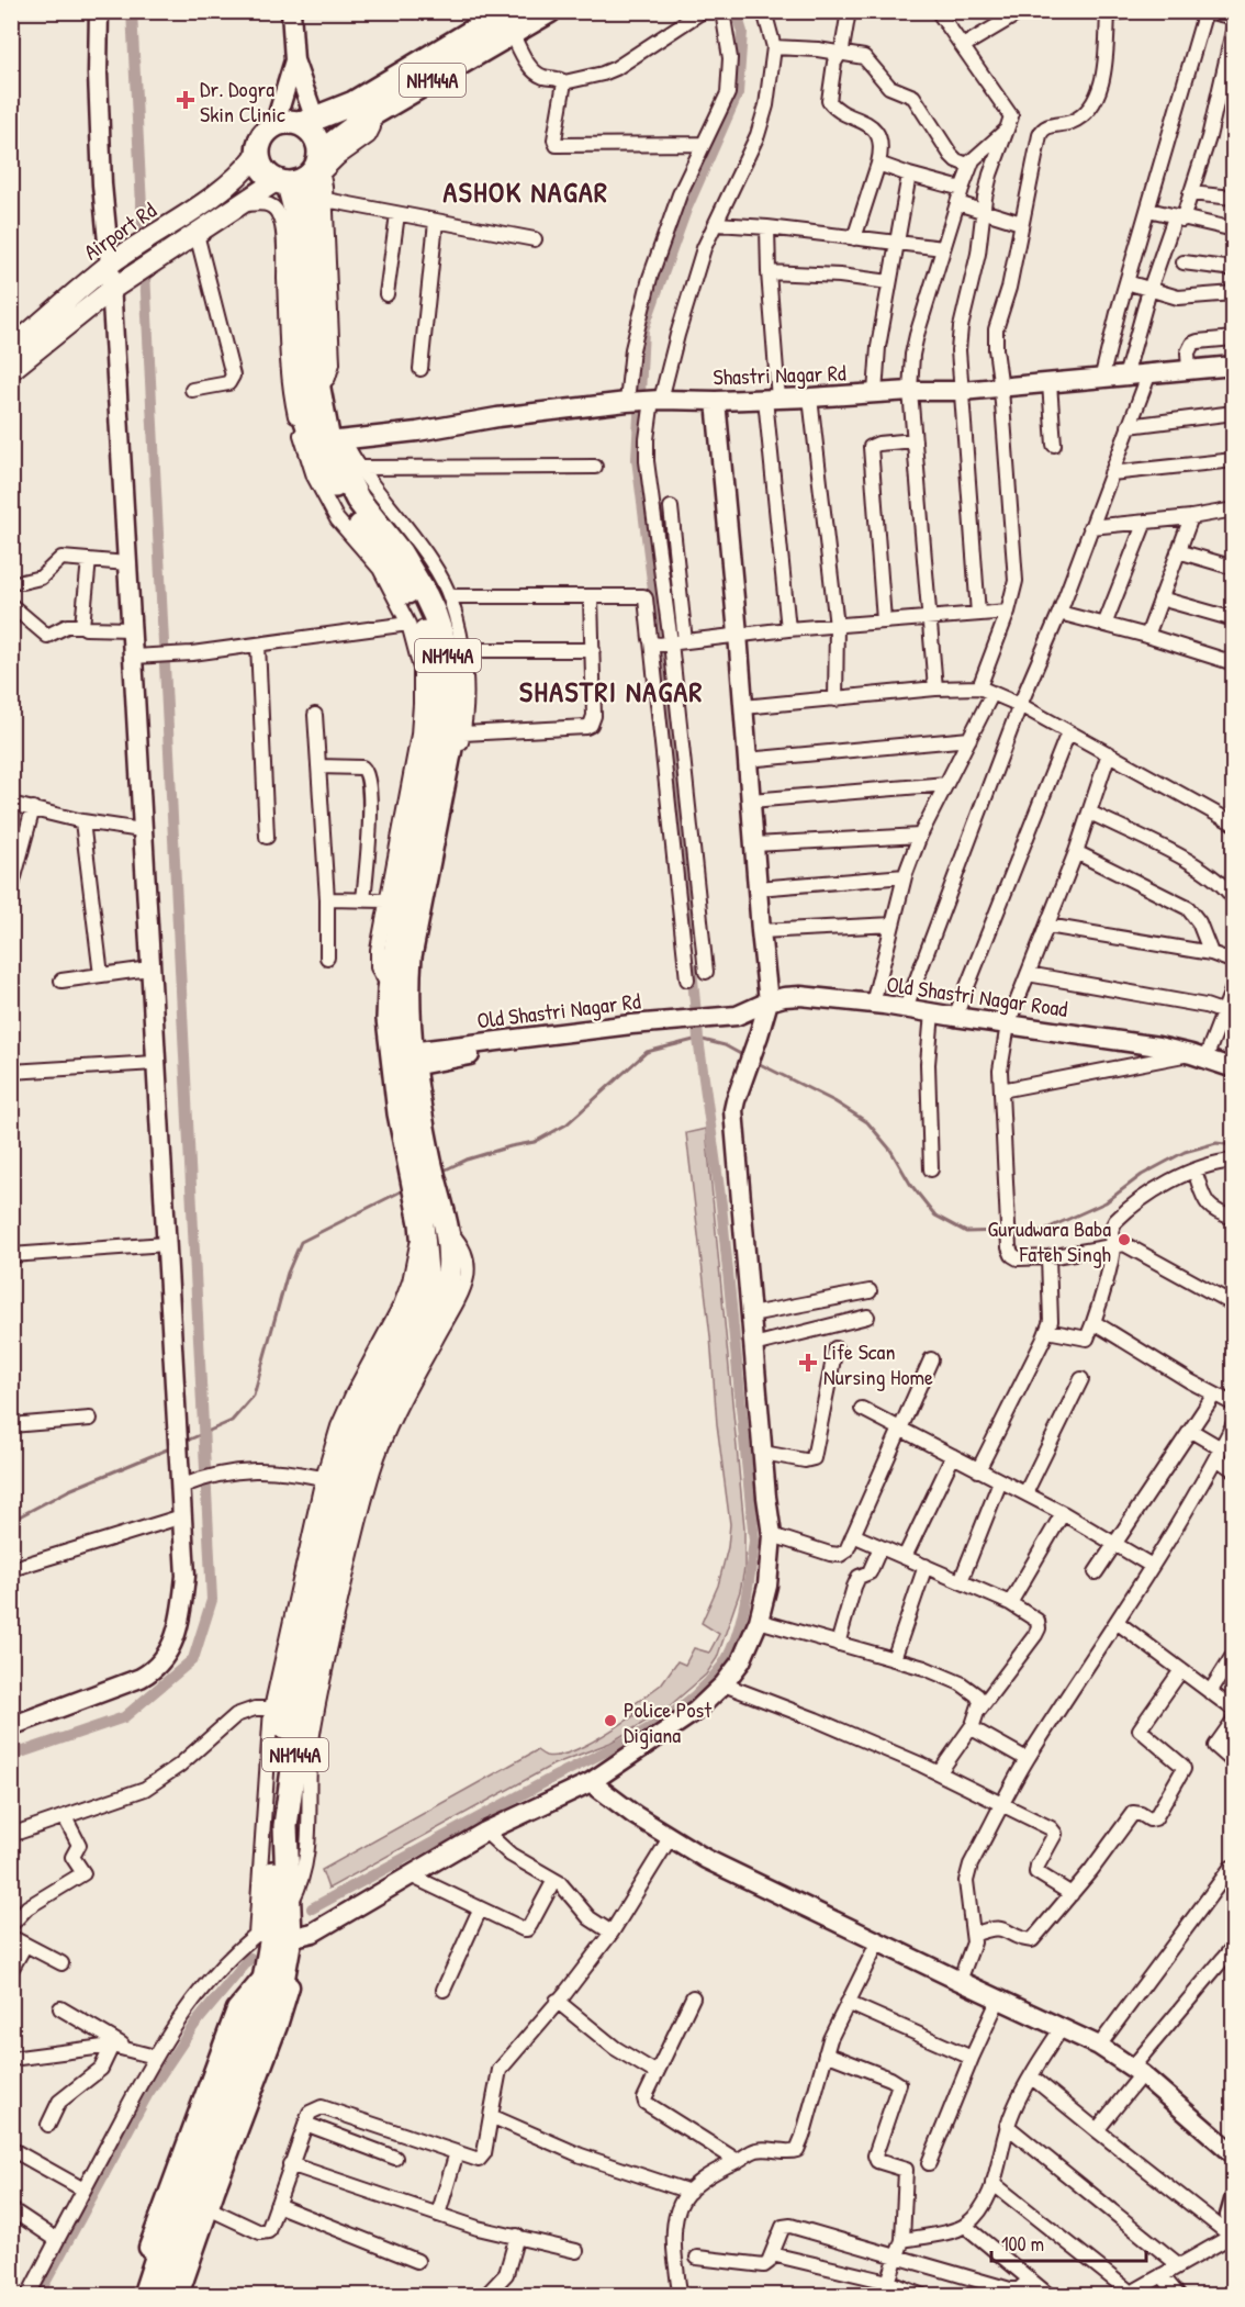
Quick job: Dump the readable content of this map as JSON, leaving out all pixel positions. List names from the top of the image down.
{
  "streets": {
    "highway": ["NH144A"],
    "main road": ["Airport Rd"],
    "street": ["Shastri Nagar Rd", "Old Shastri Nagar Road", "Old Shastri Nagar Rd"]
  },
  "crossings": [
    ["NH144A", "Airport Rd"],
    ["NH144A", "Shastri Nagar Rd"],
    ["NH144A", "Old Shastri Nagar Rd"],
    ["Old Shastri Nagar Road", "Old Shastri Nagar Rd"]
  ],
  "districts": ["ASHOK NAGAR", "SHASTRI NAGAR"],
  "places": {
    "health": ["Dr. Dogra Skin Clinic", "Life Scan Nursing Home"],
    "other": ["Gurudwara Baba Fateh Singh", "Police Post Digiana"]
  },
  "scale_bar": "100 m"
}
